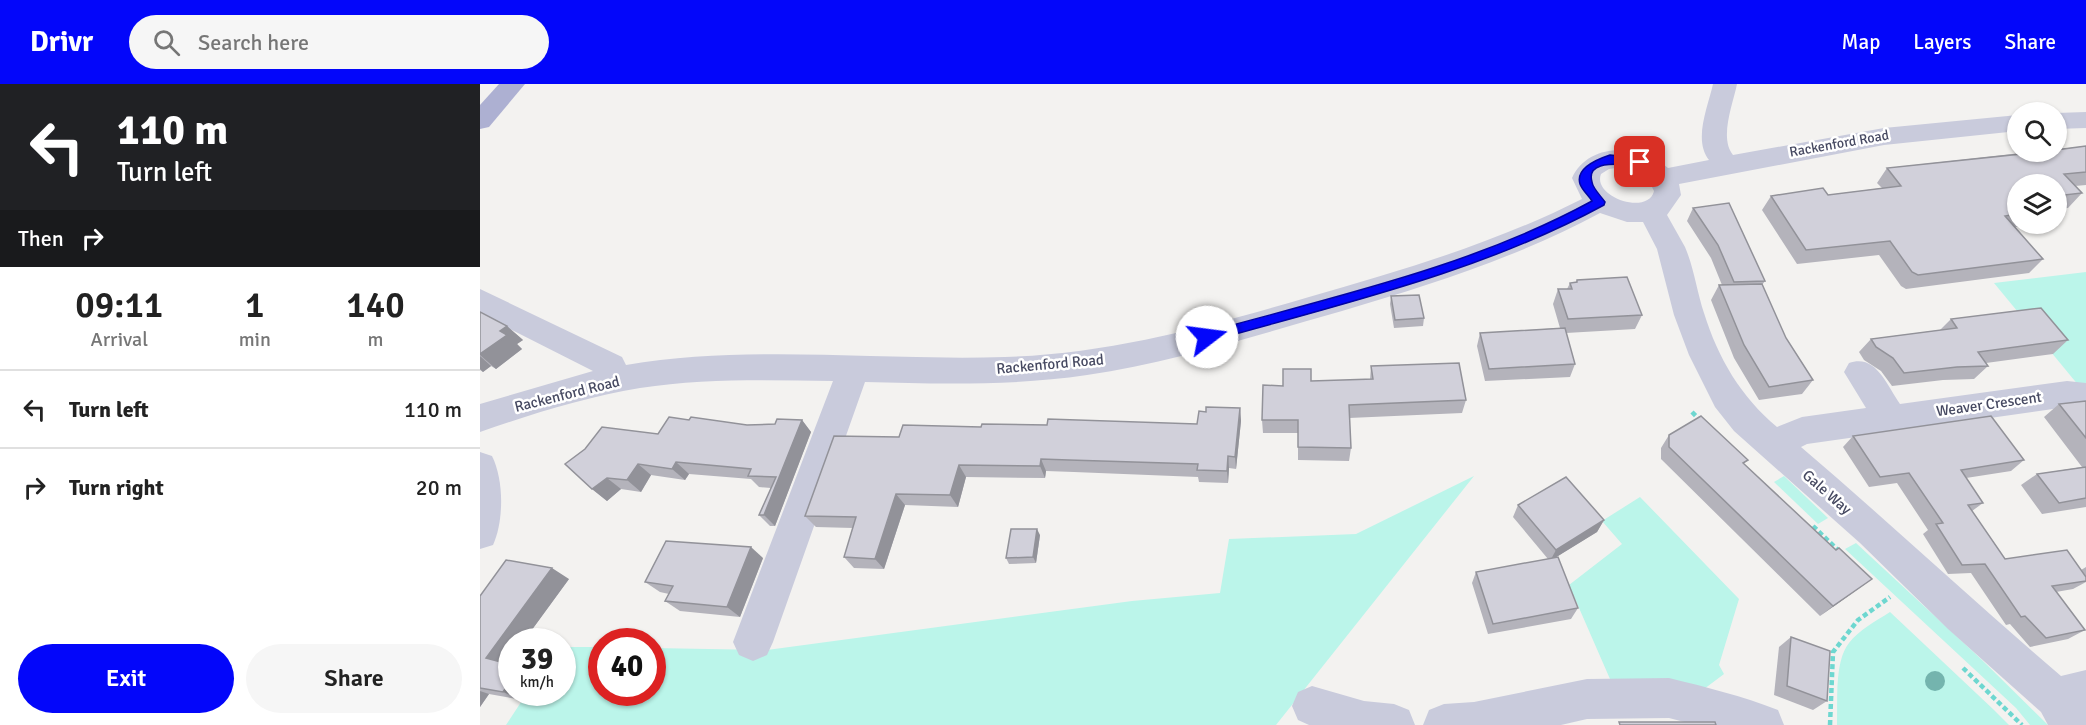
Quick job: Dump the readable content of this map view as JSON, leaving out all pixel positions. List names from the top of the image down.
{
  "streets": {
    "street": ["Rackenford Road", "Weaver Crescent", "Gale Way"]
  },
  "crossings": [
    ["Rackenford Road", "Gale Way"],
    ["Weaver Crescent", "Gale Way"]
  ],
  "page": {
    "header": "Drivr",
    "search": "Search here",
    "nav": ["Map", "Layers", "Share"],
    "turn": ["110 m", "Turn left"],
    "then": "Then",
    "eta": [
      "09:11",
      "Arrival",
      "1",
      "min",
      "140",
      "m"
    ],
    "list": [
      {
        "name": "Turn left",
        "value": "110 m"
      },
      {
        "name": "Turn right",
        "value": "20 m"
      }
    ],
    "speed": "39 km/h",
    "limit": "40",
    "buttons": ["Exit", "Share"]
  }
}
